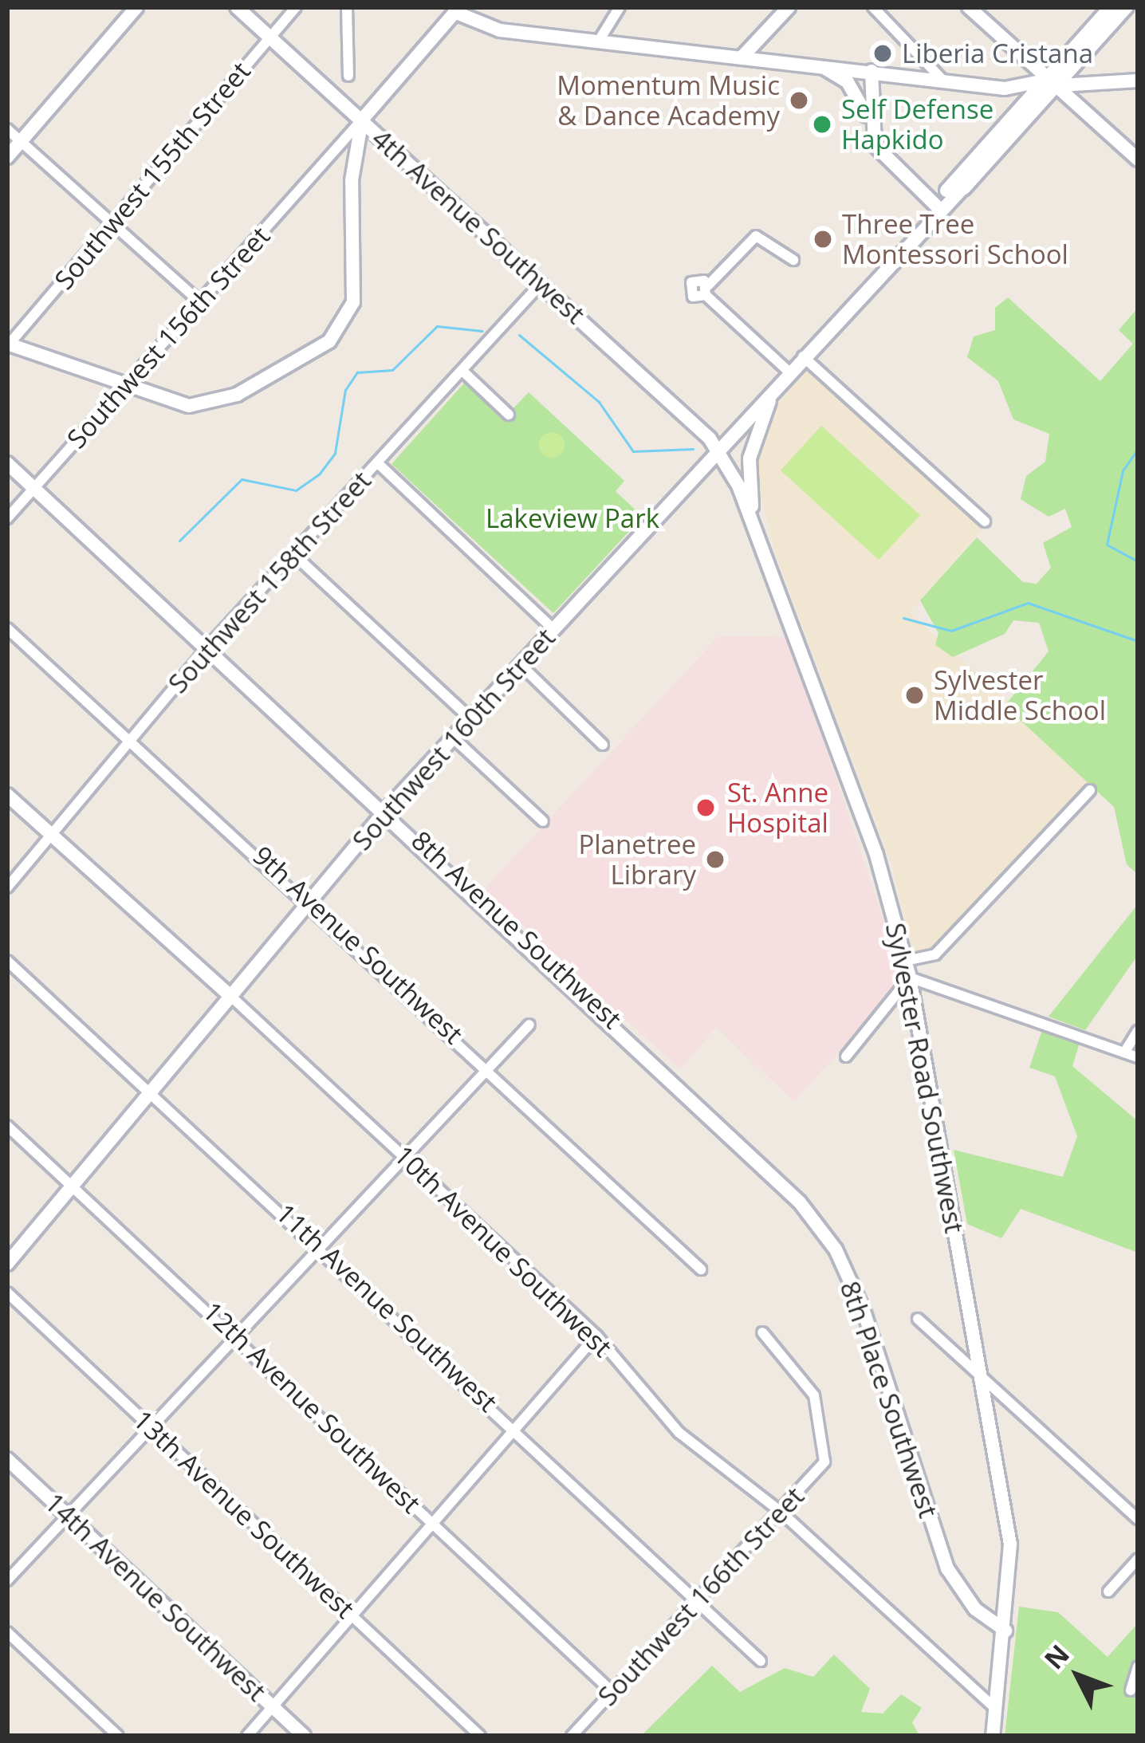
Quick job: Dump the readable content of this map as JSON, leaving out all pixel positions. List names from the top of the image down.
{
  "streets": {
    "street": [
      "Southwest 155th Street",
      "4th Avenue Southwest",
      "Southwest 156th Street",
      "Southwest 158th Street",
      "Southwest 160th Street",
      "8th Avenue Southwest",
      "9th Avenue Southwest",
      "Sylvester Road Southwest",
      "10th Avenue Southwest",
      "11th Avenue Southwest",
      "8th Place Southwest",
      "12th Avenue Southwest",
      "13th Avenue Southwest",
      "Southwest 166th Street",
      "14th Avenue Southwest"
    ]
  },
  "crossings": [
    ["Southwest 155th Street", "4th Avenue Southwest"],
    ["4th Avenue Southwest", "Southwest 156th Street"],
    ["4th Avenue Southwest", "Southwest 158th Street"],
    ["4th Avenue Southwest", "Southwest 160th Street"],
    ["4th Avenue Southwest", "Sylvester Road Southwest"],
    ["Southwest 156th Street", "8th Avenue Southwest"],
    ["Southwest 158th Street", "8th Avenue Southwest"],
    ["Southwest 158th Street", "9th Avenue Southwest"],
    ["Southwest 158th Street", "10th Avenue Southwest"],
    ["Southwest 160th Street", "8th Avenue Southwest"],
    ["Southwest 160th Street", "9th Avenue Southwest"],
    ["Southwest 160th Street", "Sylvester Road Southwest"],
    ["Southwest 160th Street", "10th Avenue Southwest"],
    ["Southwest 160th Street", "11th Avenue Southwest"],
    ["Southwest 160th Street", "12th Avenue Southwest"],
    ["8th Avenue Southwest", "8th Place Southwest"],
    ["Sylvester Road Southwest", "10th Avenue Southwest"],
    ["Sylvester Road Southwest", "8th Place Southwest"],
    ["10th Avenue Southwest", "Southwest 166th Street"],
    ["11th Avenue Southwest", "Southwest 166th Street"],
    ["12th Avenue Southwest", "Southwest 166th Street"]
  ],
  "parks": ["Lakeview Park"],
  "places": [
    "Liberia Cristana",
    "Momentum Music & Dance Academy",
    "Self Defense Hapkido",
    "Three Tree Montessori School",
    "Sylvester Middle School",
    "St. Anne Hospital",
    "Planetree Library"
  ],
  "north": "top left"
}
